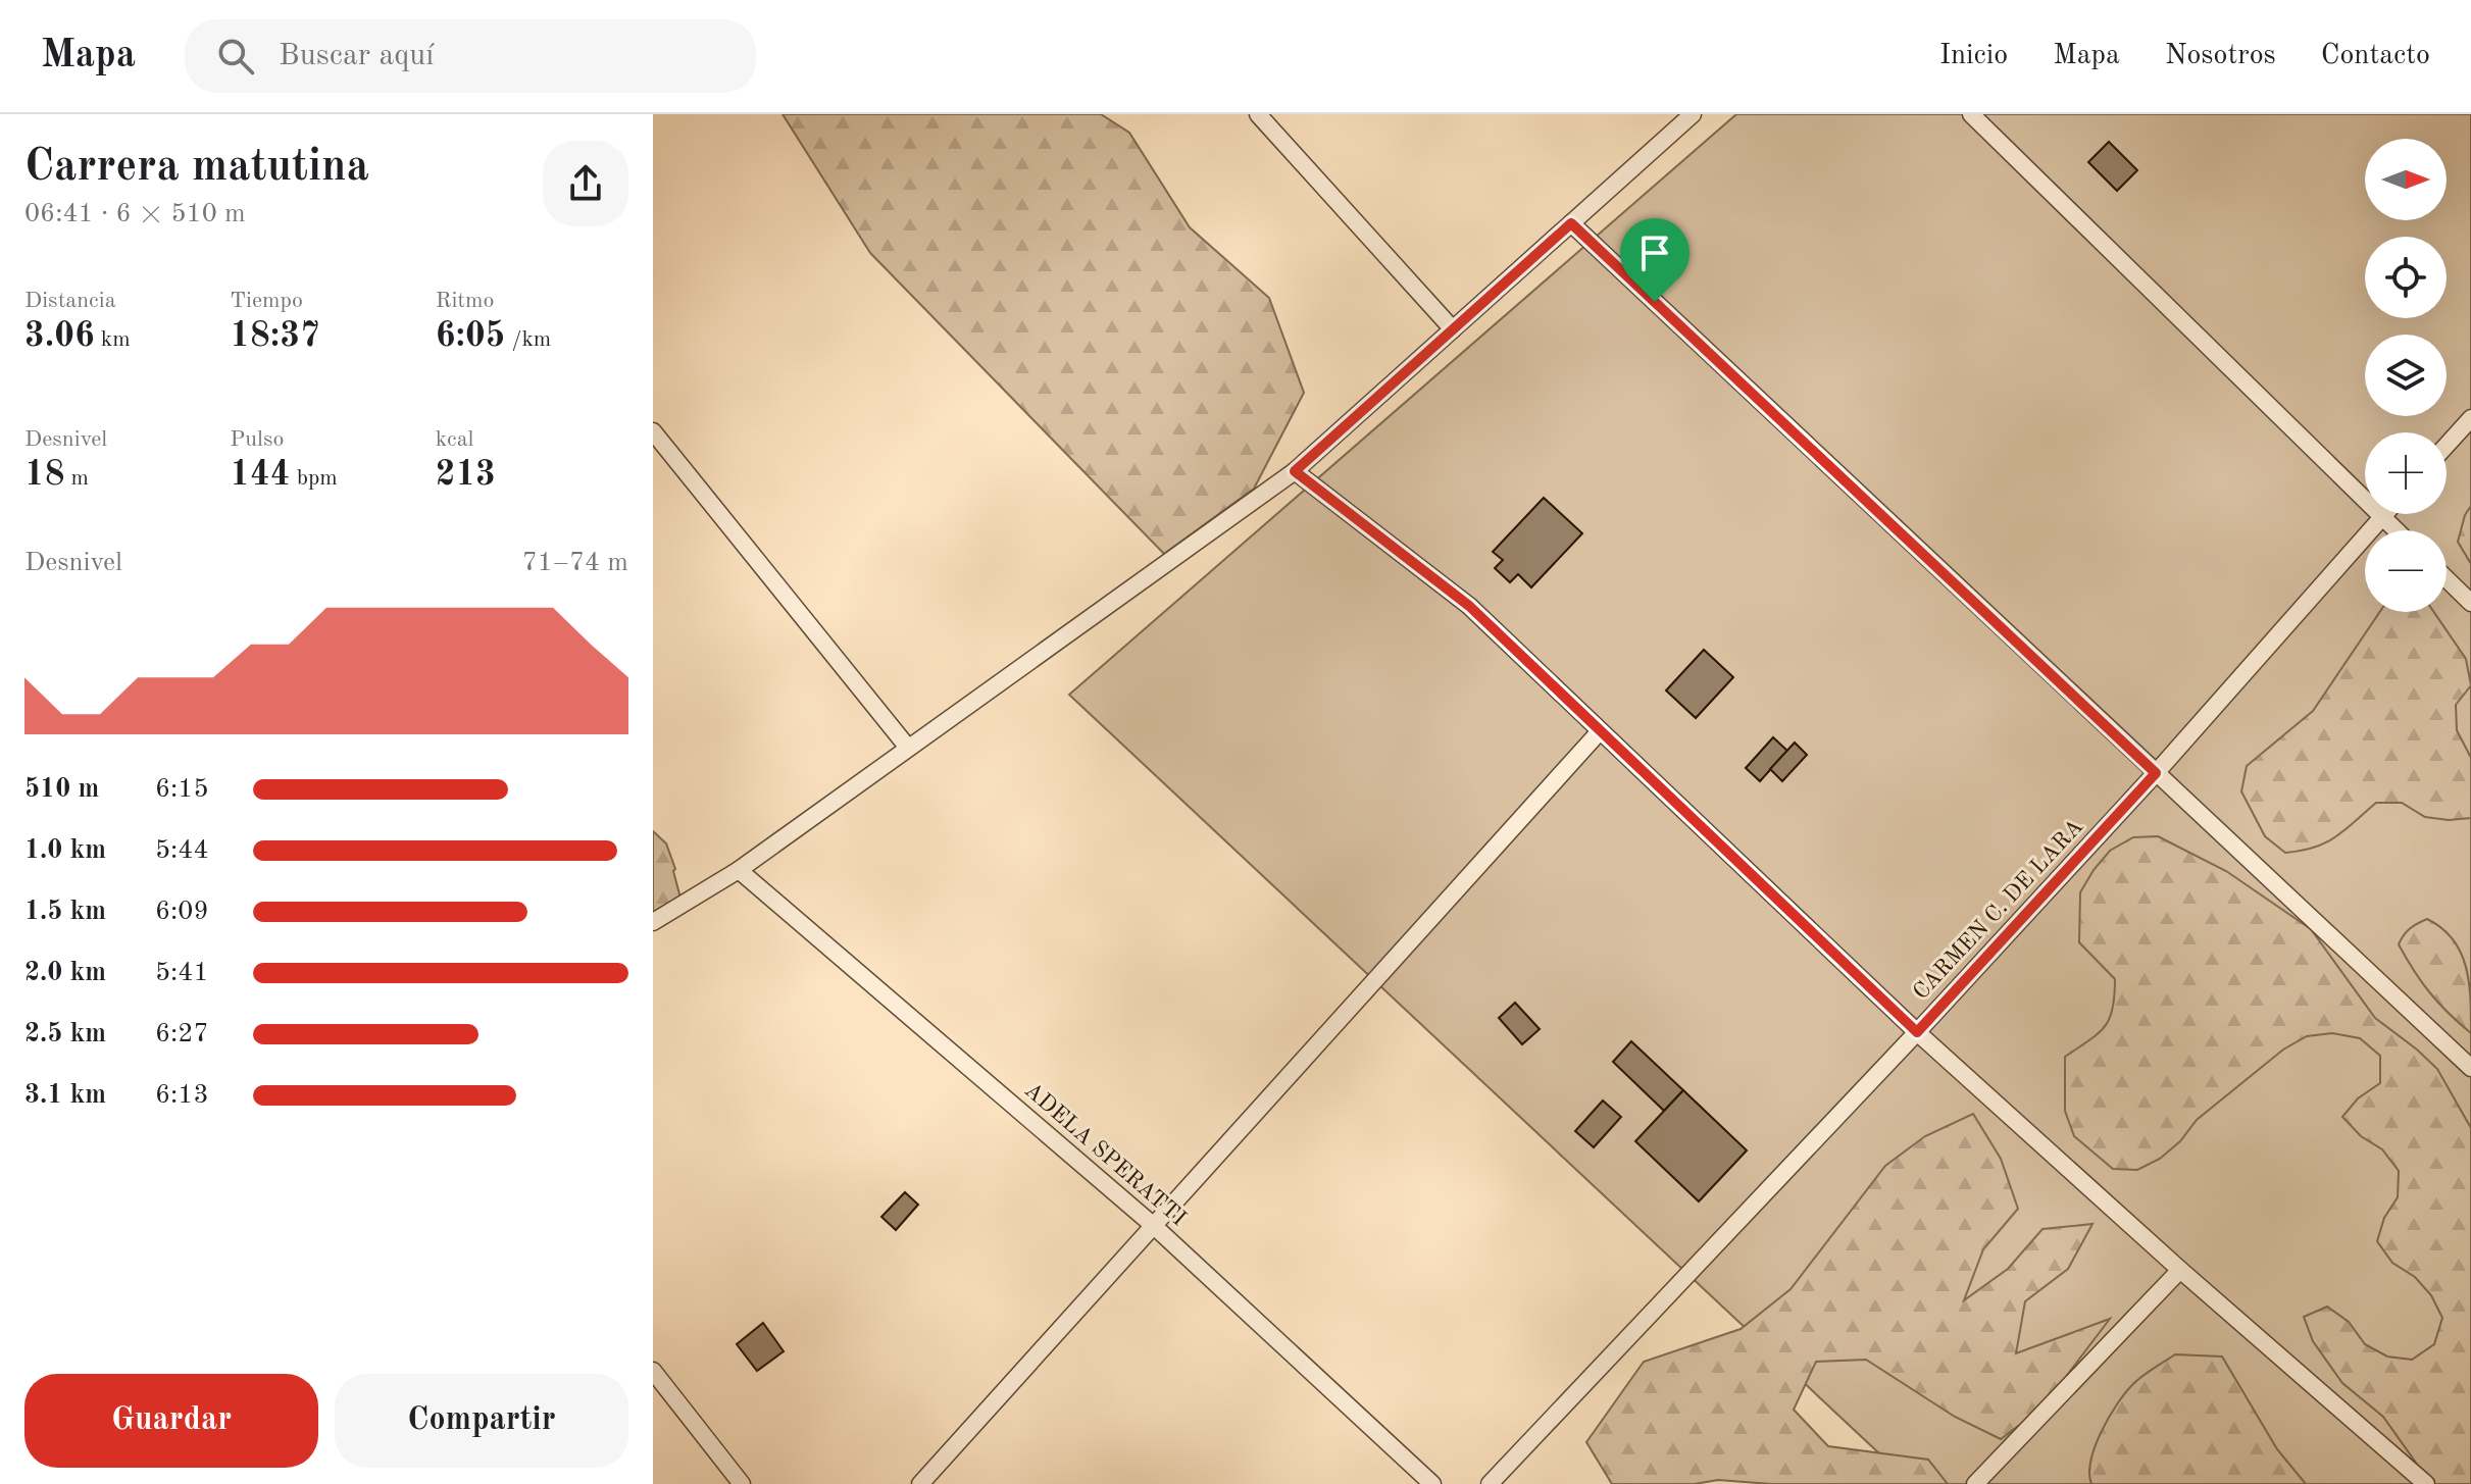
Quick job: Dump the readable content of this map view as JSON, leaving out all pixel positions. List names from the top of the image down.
{
  "streets": {
    "lane": ["CARMEN C. DE LARA", "ADELA SPERATTI"]
  },
  "north": "right",
  "page": {
    "header": "Mapa",
    "search": "Buscar aquí",
    "nav": [
      "Inicio",
      "Mapa",
      "Nosotros",
      "Contacto"
    ],
    "heading": ["Carrera matutina", "06:41 · 6 × 510 m"],
    "map_buttons": ["+", "−"],
    "stats": [
      ["Distancia", "3.06 km"],
      ["Tiempo", "18:37"],
      ["Ritmo", "6:05 /km"],
      ["Desnivel", "18 m"],
      ["Pulso", "144 bpm"],
      ["kcal", "213"]
    ],
    "chart": ["Desnivel", "71–74 m"],
    "list": [
      {
        "name": "510 m",
        "note": "6:15"
      },
      {
        "name": "1.0 km",
        "note": "5:44"
      },
      {
        "name": "1.5 km",
        "note": "6:09"
      },
      {
        "name": "2.0 km",
        "note": "5:41"
      },
      {
        "name": "2.5 km",
        "note": "6:27"
      },
      {
        "name": "3.1 km",
        "note": "6:13"
      }
    ],
    "buttons": ["Guardar", "Compartir"]
  }
}
